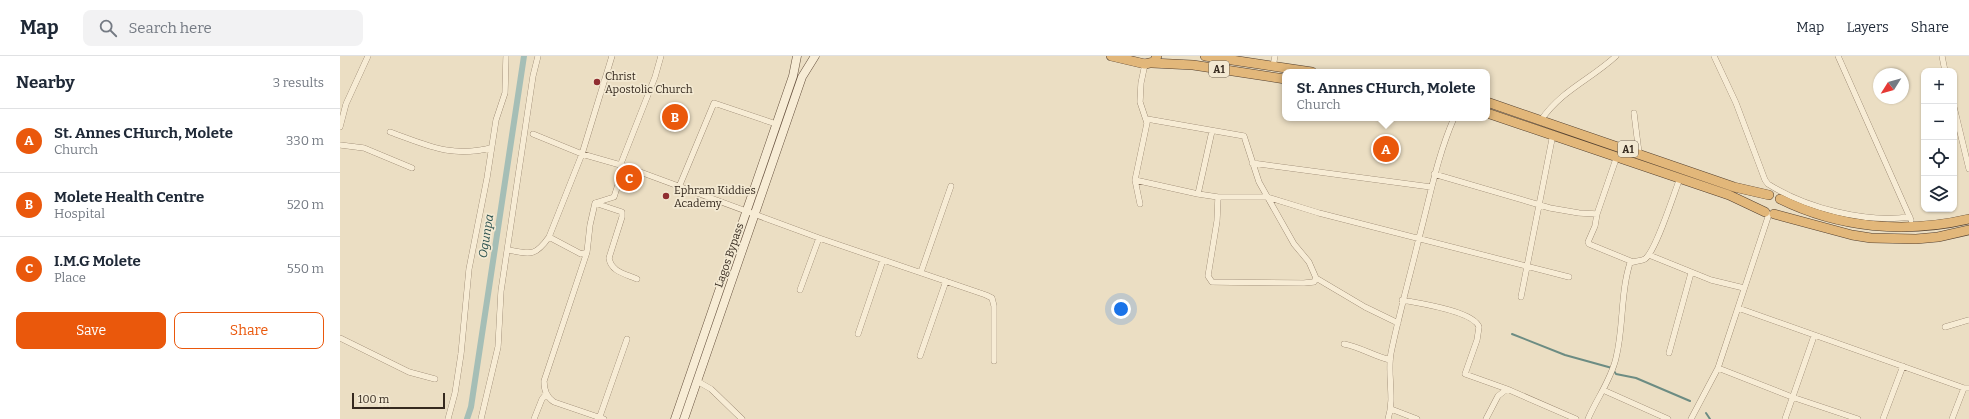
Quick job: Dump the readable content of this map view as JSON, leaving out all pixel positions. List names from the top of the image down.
{
  "streets": {
    "highway": ["A1"],
    "main road": ["Lagos Bypass"]
  },
  "water": ["Ogunpa"],
  "places": ["Christ Apostolic Church", "Ephram Kiddies Academy"],
  "scale_bar": "100 m",
  "north": "bottom left",
  "page": {
    "header": "Map",
    "search": "Search here",
    "nav": ["Map", "Layers", "Share"],
    "heading": ["Nearby", "3 results"],
    "map_buttons": ["+", "−"],
    "popup": ["St. Annes CHurch, Molete", "Church"],
    "pins": ["B", "A", "C"],
    "list": [
      {
        "mark": "A",
        "name": "St. Annes CHurch, Molete",
        "note": "Church",
        "value": "330 m"
      },
      {
        "mark": "B",
        "name": "Molete Health Centre",
        "note": "Hospital",
        "value": "520 m"
      },
      {
        "mark": "C",
        "name": "I.M.G Molete",
        "note": "Place",
        "value": "550 m"
      }
    ],
    "buttons": ["Save", "Share"],
    "scale": "100 m"
  }
}
